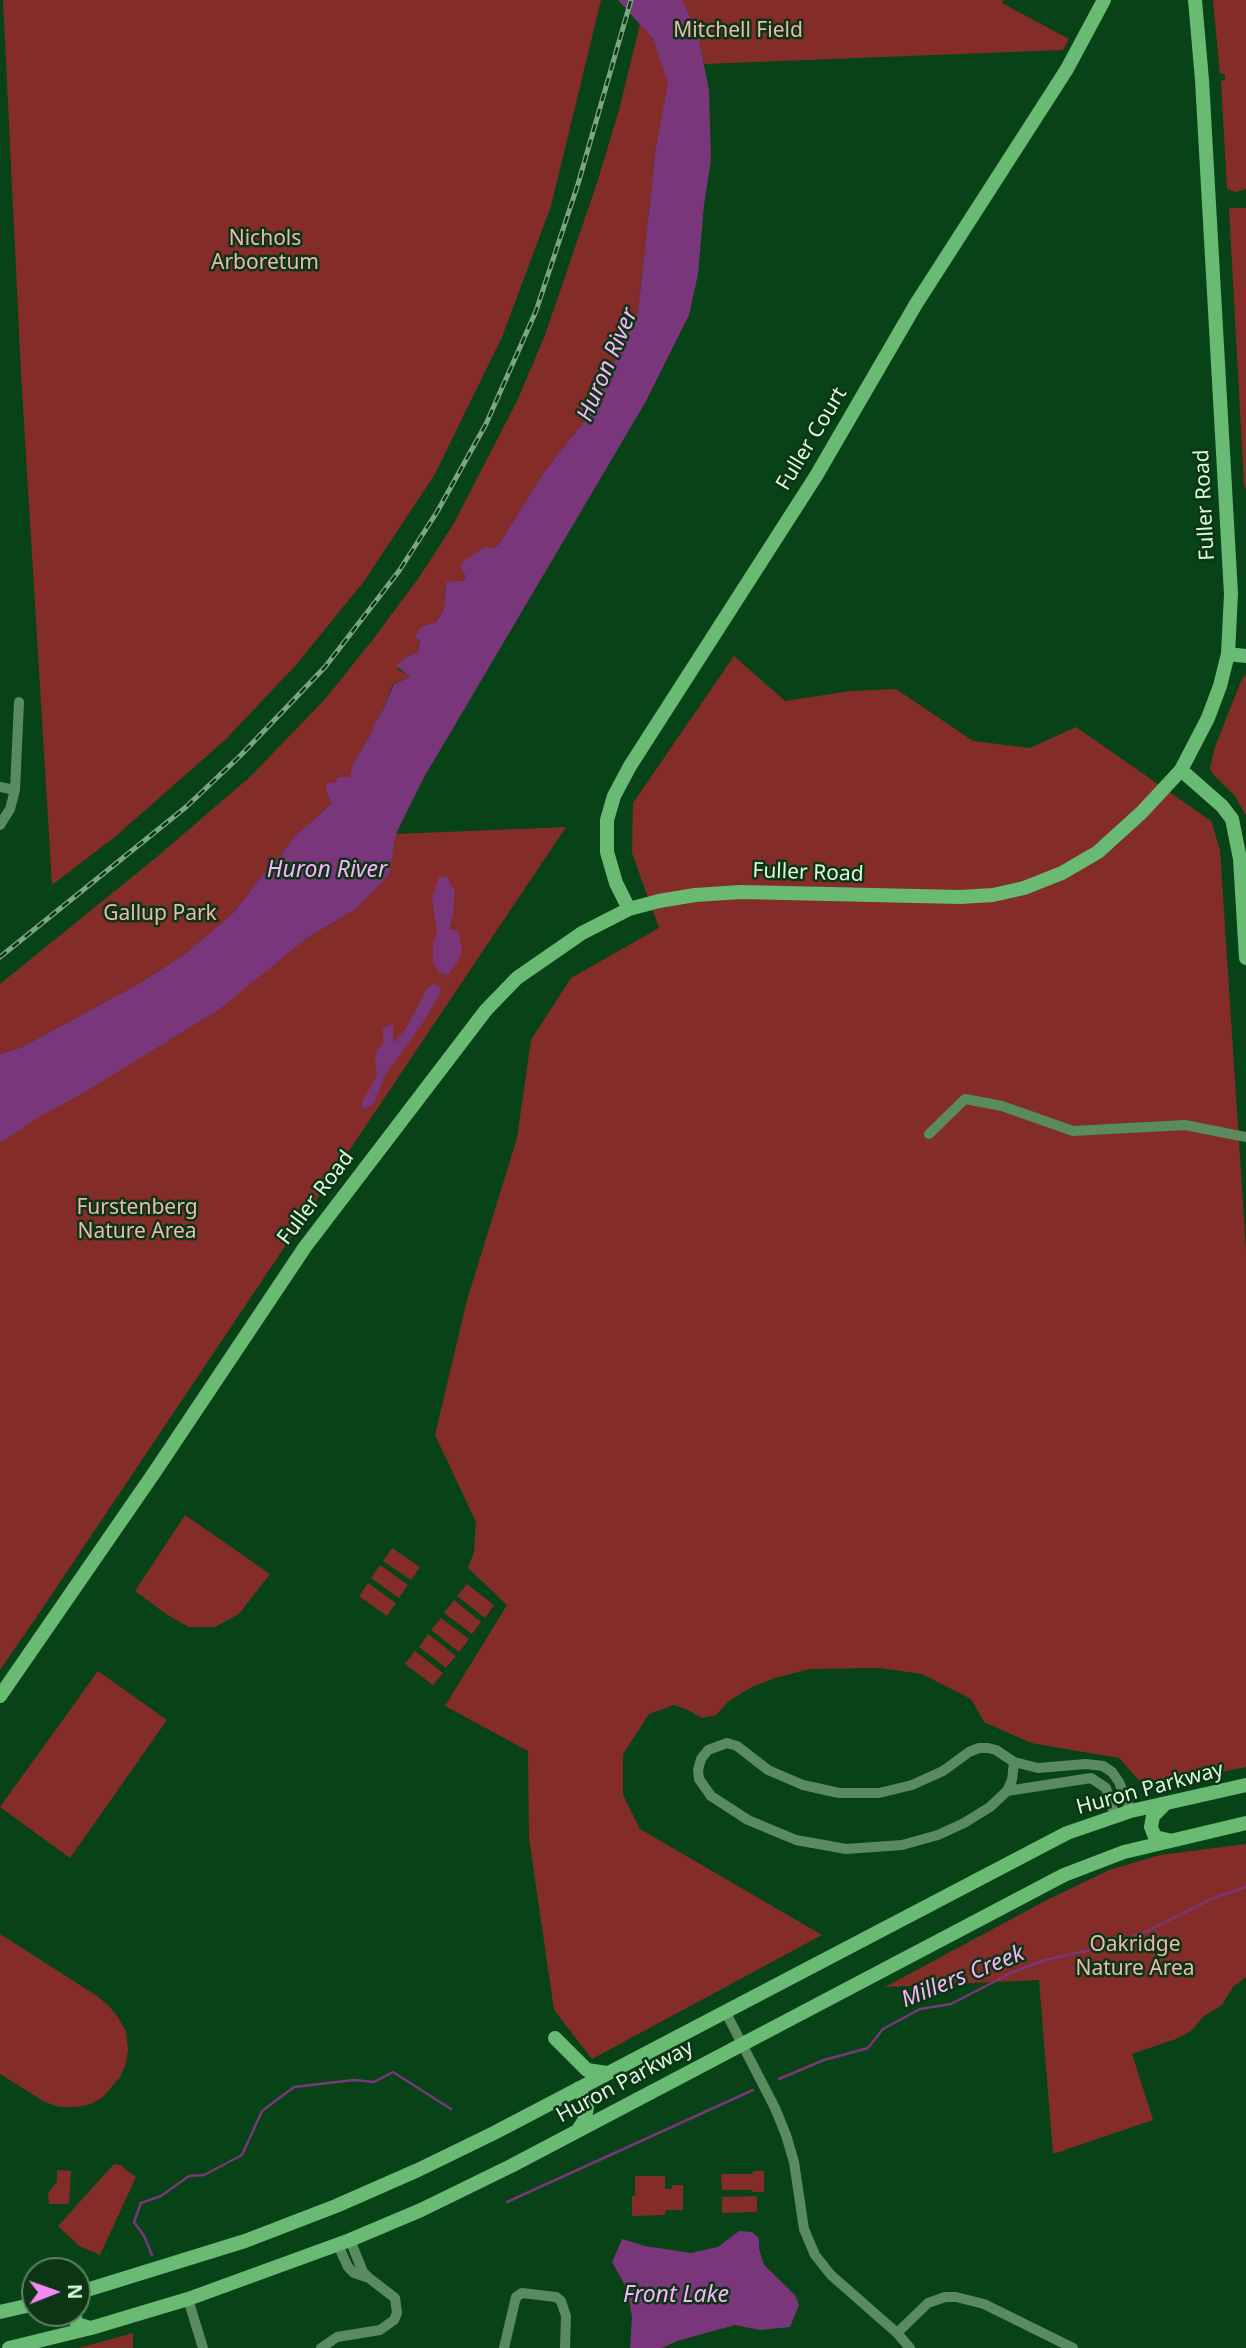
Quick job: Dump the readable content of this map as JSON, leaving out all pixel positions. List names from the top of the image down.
{
  "streets": {
    "main road": ["Fuller Court", "Fuller Road", "Huron Parkway"]
  },
  "crossings": [
    ["Fuller Court", "Fuller Road"]
  ],
  "water": ["Huron River", "Millers Creek", "Front Lake"],
  "parks": [
    "Mitchell Field",
    "Nichols Arboretum",
    "Gallup Park",
    "Furstenberg Nature Area",
    "Oakridge Nature Area"
  ],
  "north": "right"
}
